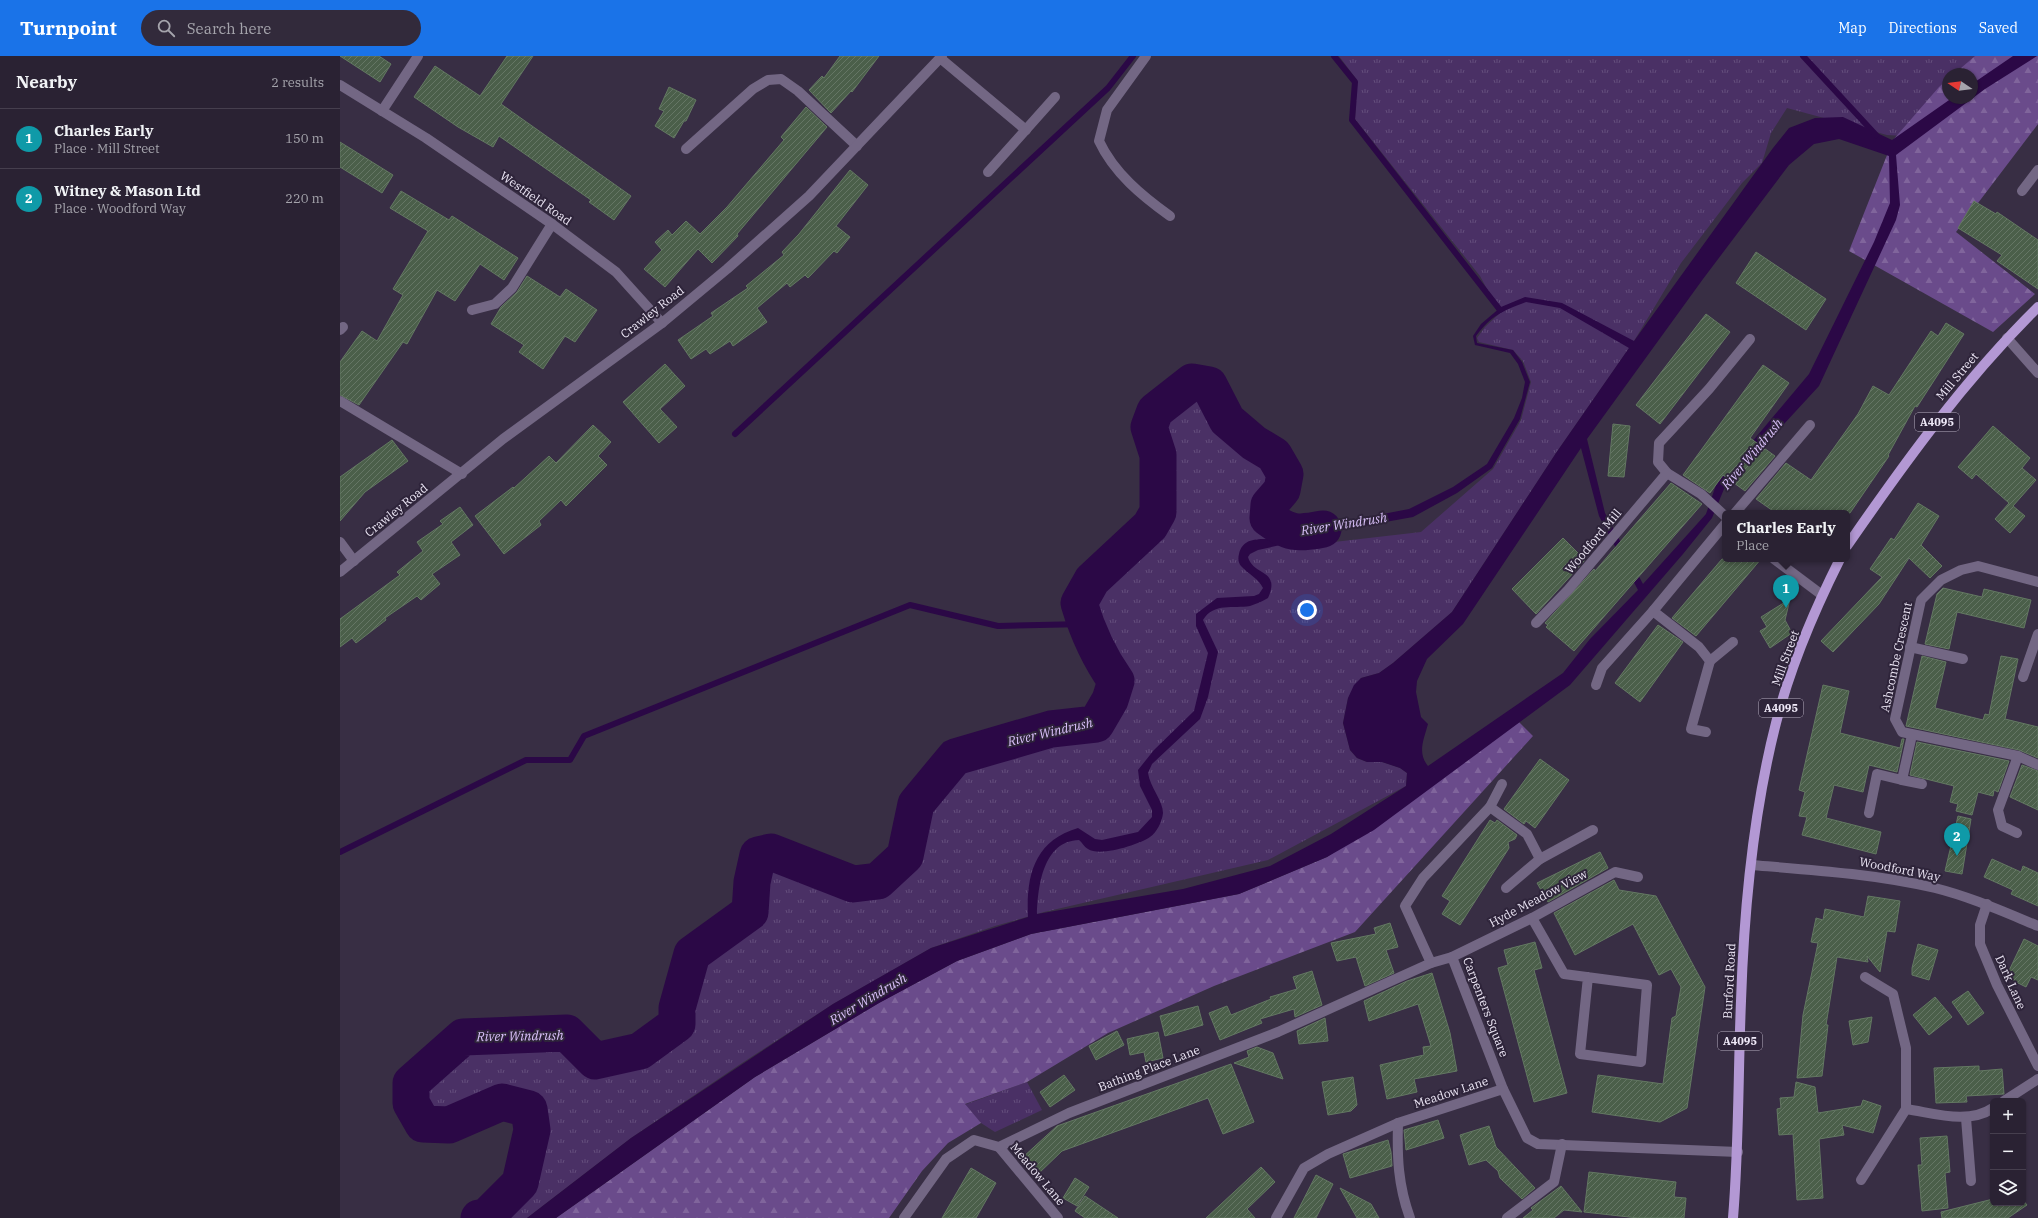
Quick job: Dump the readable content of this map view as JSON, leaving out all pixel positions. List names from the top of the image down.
{
  "streets": {
    "main road": ["Mill Street", "A4095", "Burford Road"],
    "street": [
      "Westfield Road",
      "Crawley Road",
      "Woodford Mill",
      "Ashcombe Crescent",
      "Woodford Way",
      "Hyde Meadow View",
      "Dark Lane",
      "Carpenters Square",
      "Bathing Place Lane",
      "Meadow Lane"
    ]
  },
  "crossings": [
    ["Westfield Road", "Crawley Road"],
    ["Mill Street", "Woodford Way"],
    ["Mill Street", "Burford Road"],
    ["Woodford Way", "Burford Road"],
    ["Woodford Way", "Dark Lane"],
    ["Hyde Meadow View", "Carpenters Square"],
    ["Burford Road", "Meadow Lane"],
    ["Carpenters Square", "Bathing Place Lane"],
    ["Carpenters Square", "Meadow Lane"],
    ["Bathing Place Lane", "Meadow Lane"]
  ],
  "water": ["River Windrush"],
  "north": "left",
  "page": {
    "header": "Turnpoint",
    "search": "Search here",
    "nav": ["Map", "Directions", "Saved"],
    "heading": ["Nearby", "2 results"],
    "list": [
      {
        "mark": "1",
        "name": "Charles Early",
        "note": "Place · Mill Street",
        "value": "150 m"
      },
      {
        "mark": "2",
        "name": "Witney & Mason Ltd",
        "note": "Place · Woodford Way",
        "value": "220 m"
      }
    ],
    "popup": ["Charles Early", "Place"],
    "pins": ["1", "2"],
    "map_buttons": ["+", "−"]
  }
}
